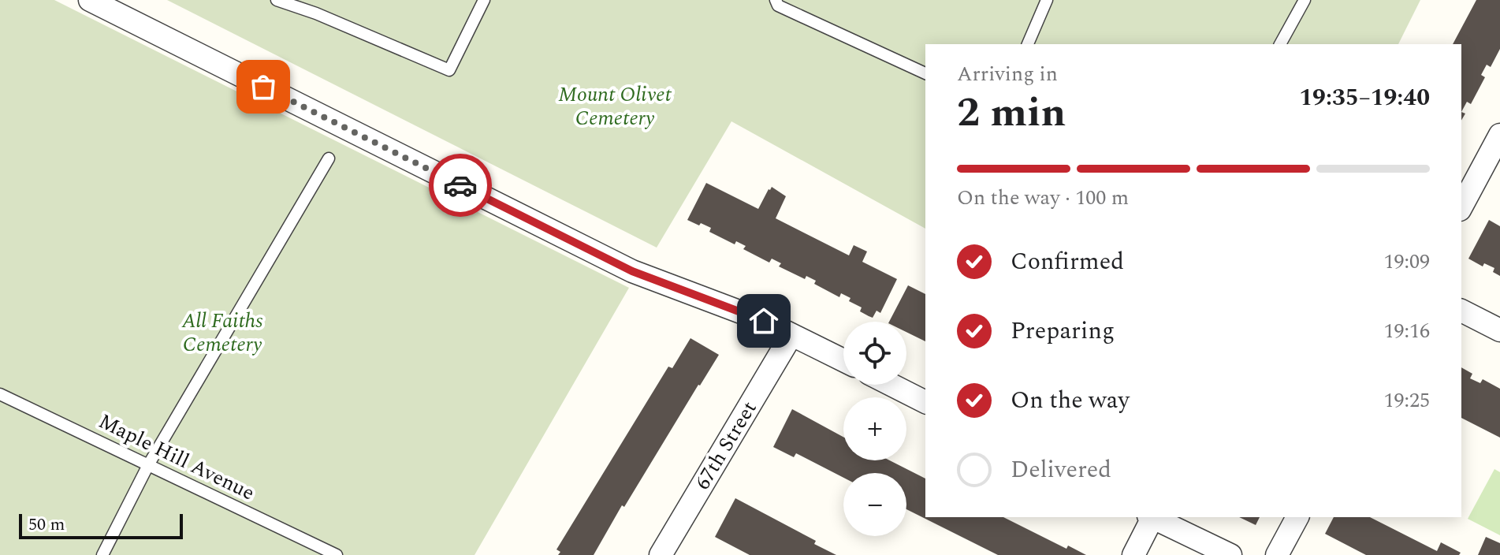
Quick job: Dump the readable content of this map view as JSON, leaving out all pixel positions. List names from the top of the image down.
{
  "streets": {
    "street": ["67th Street"],
    "lane": ["Maple Hill Avenue"]
  },
  "parks": ["Mount Olivet Cemetery", "All Faiths Cemetery"],
  "scale_bar": "50 m",
  "page": {
    "heading": ["2 min", "Arriving in", "19:35–19:40"],
    "bar": "On the way · 100 m",
    "list": [
      ["Confirmed", "19:09"],
      ["Preparing", "19:16"],
      ["On the way", "19:25"],
      "Delivered"
    ],
    "map_buttons": ["+", "−"],
    "scale": "50 m"
  }
}
